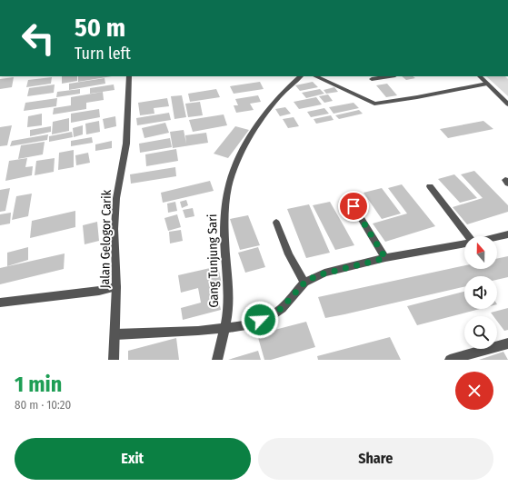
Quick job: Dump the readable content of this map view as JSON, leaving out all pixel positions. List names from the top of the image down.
{
  "streets": {
    "street": ["Jalan Gelogor Carik", "Gang Tunjung Sari"]
  },
  "north": "top",
  "page": {
    "turn": ["50 m", "Turn left"],
    "heading": ["1 min", "80 m · 10:20"],
    "buttons": ["Exit", "Share"]
  }
}
